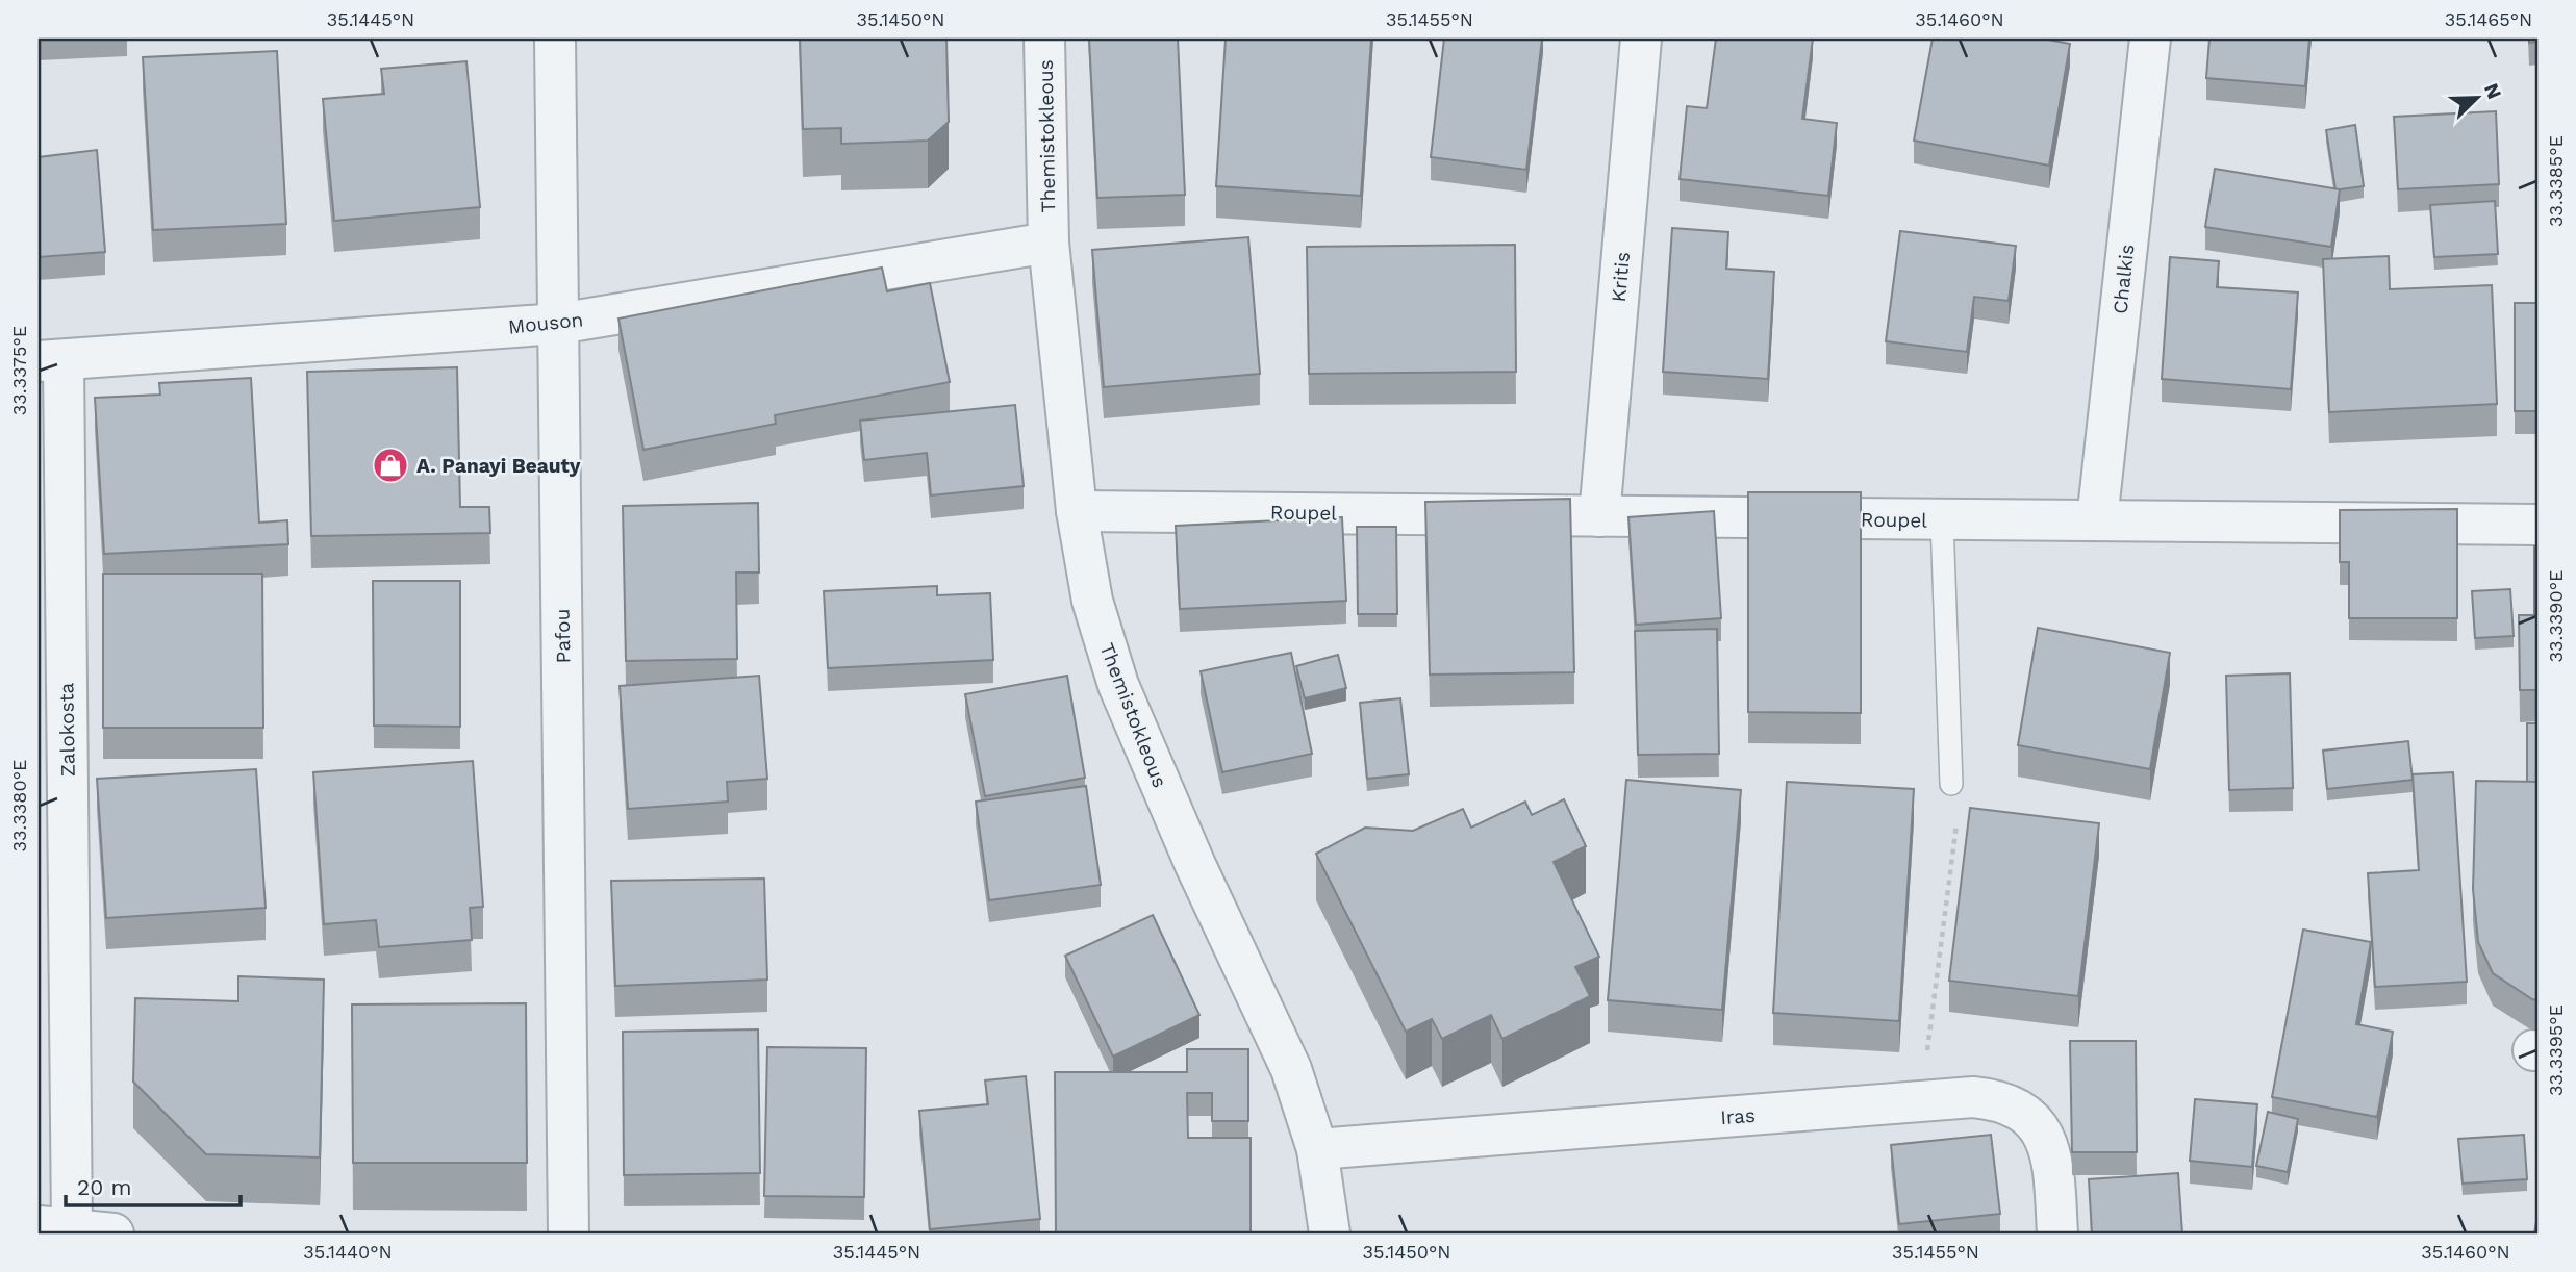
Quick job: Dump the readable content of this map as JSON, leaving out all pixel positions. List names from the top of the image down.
{
  "streets": {
    "street": [
      "Themistokleous",
      "Kritis",
      "Chalkis",
      "Mouson",
      "Roupel",
      "Pafou",
      "Zalokosta",
      "Iras"
    ]
  },
  "crossings": [
    ["Themistokleous", "Mouson"],
    ["Themistokleous", "Roupel"],
    ["Themistokleous", "Iras"],
    ["Kritis", "Roupel"],
    ["Chalkis", "Roupel"],
    ["Mouson", "Pafou"],
    ["Mouson", "Zalokosta"]
  ],
  "places": {
    "shop": ["A. Panayi Beauty"]
  },
  "scale_bar": "20 m",
  "north": "top right",
  "coordinates": [
    "35.1445°N",
    "35.1450°N",
    "35.1455°N",
    "35.1460°N",
    "35.1465°N",
    "33.3385°E",
    "33.3375°E",
    "33.3390°E",
    "33.3380°E",
    "33.3395°E",
    "35.1440°N"
  ]
}
